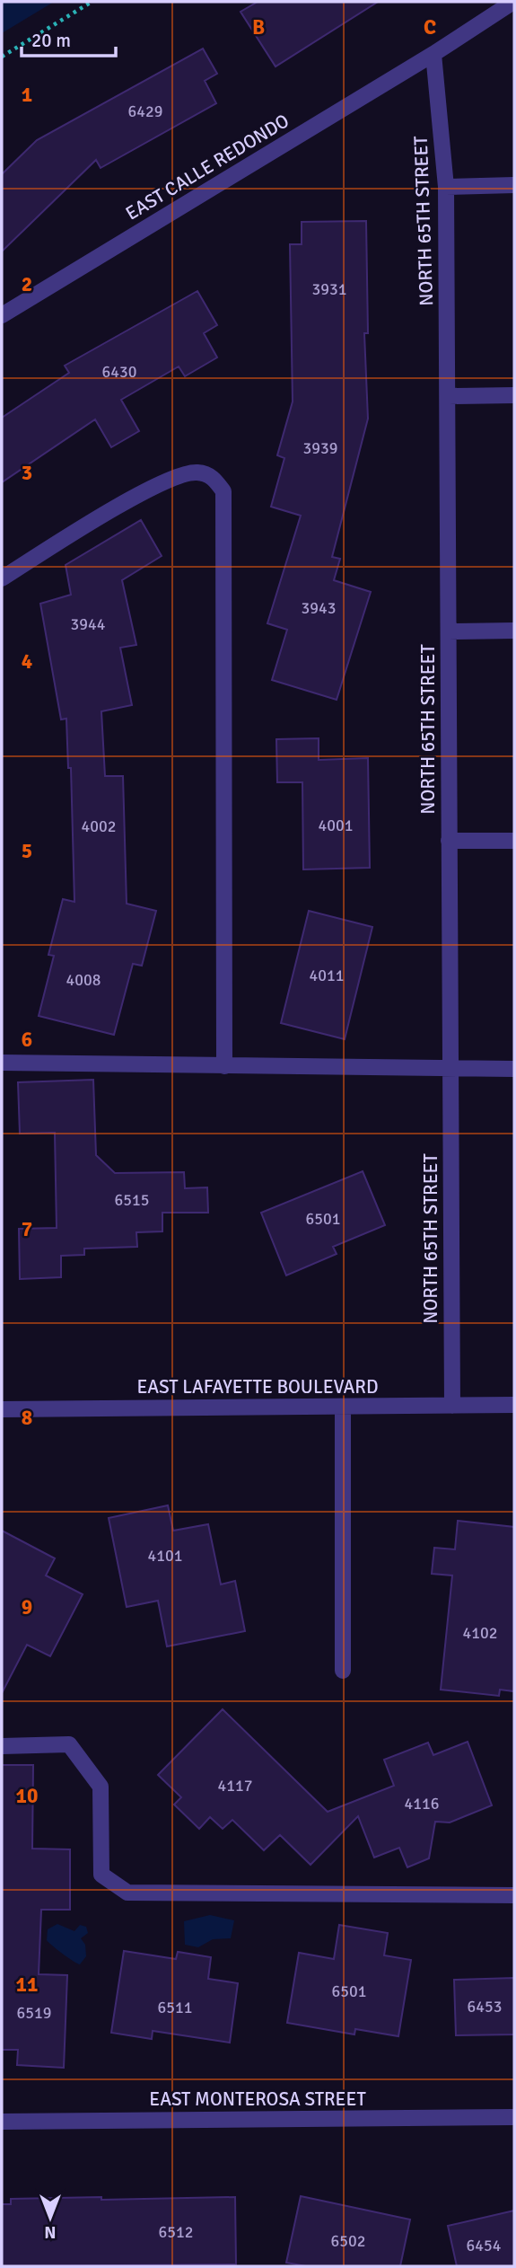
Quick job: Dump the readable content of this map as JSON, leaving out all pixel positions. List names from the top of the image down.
{
  "streets": {
    "street": [
      "EAST CALLE REDONDO",
      "NORTH 65TH STREET",
      "EAST LAFAYETTE BOULEVARD",
      "EAST MONTEROSA STREET"
    ]
  },
  "crossings": [
    ["EAST CALLE REDONDO", "NORTH 65TH STREET"],
    ["NORTH 65TH STREET", "EAST LAFAYETTE BOULEVARD"]
  ],
  "house_numbers": [
    "6429",
    "3931",
    "6430",
    "3939",
    "3943",
    "3944",
    "4001",
    "4002",
    "4011",
    "4008",
    "6515",
    "6501",
    "4101",
    "4102",
    "4117",
    "4116",
    "6501",
    "6453",
    "6511",
    "6519",
    "6512",
    "6502",
    "6454"
  ],
  "scale_bar": "20 m",
  "north": "bottom",
  "grid": {
    "columns": ["B", "C"],
    "rows": [
      "1",
      "2",
      "3",
      "4",
      "5",
      "6",
      "7",
      "8",
      "9",
      "10",
      "11"
    ]
  }
}
